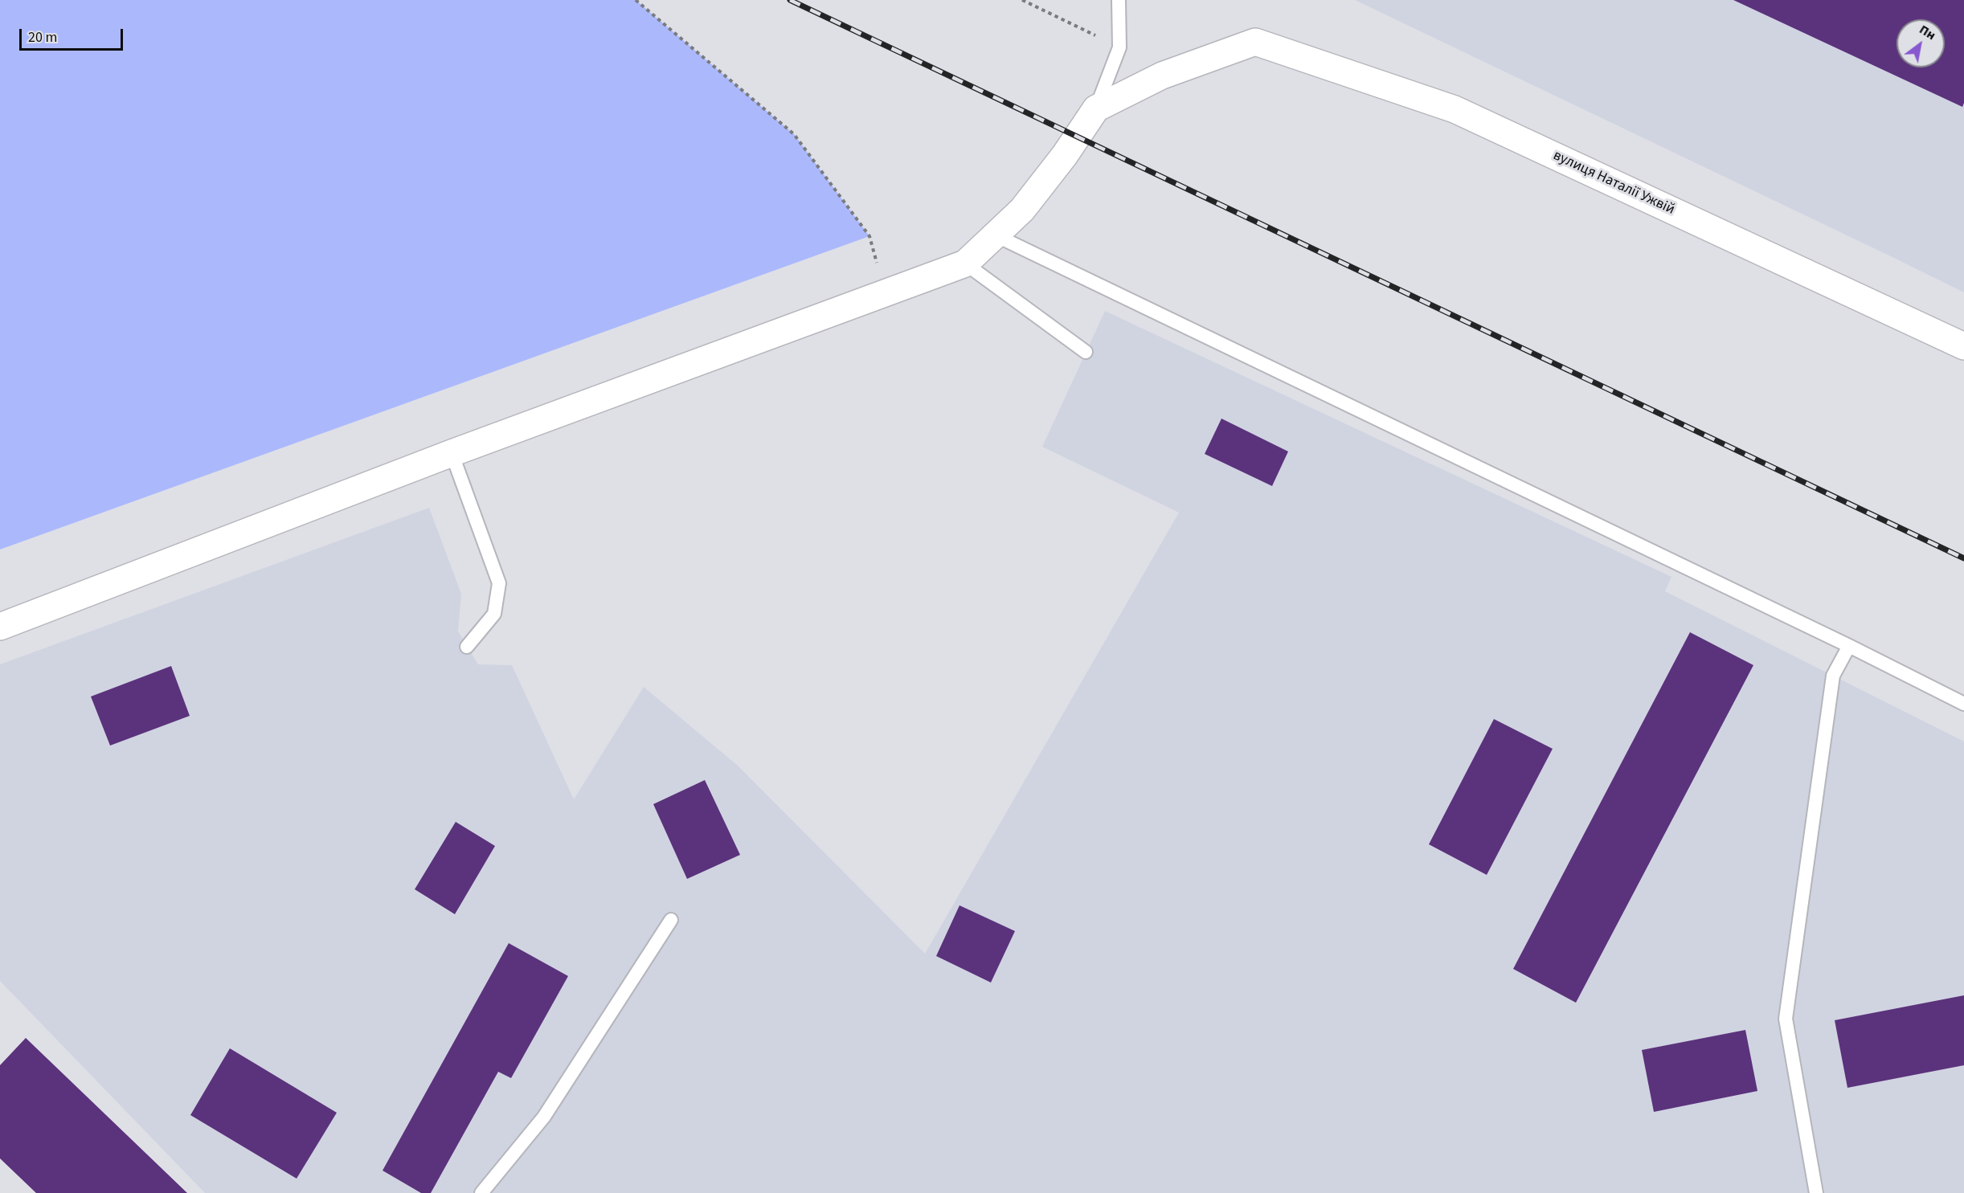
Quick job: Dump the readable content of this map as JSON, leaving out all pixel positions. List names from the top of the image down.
{
  "streets": {
    "street": ["вулиця Наталії Ужвій"]
  },
  "scale_bar": "20 m",
  "north": "top right"
}
